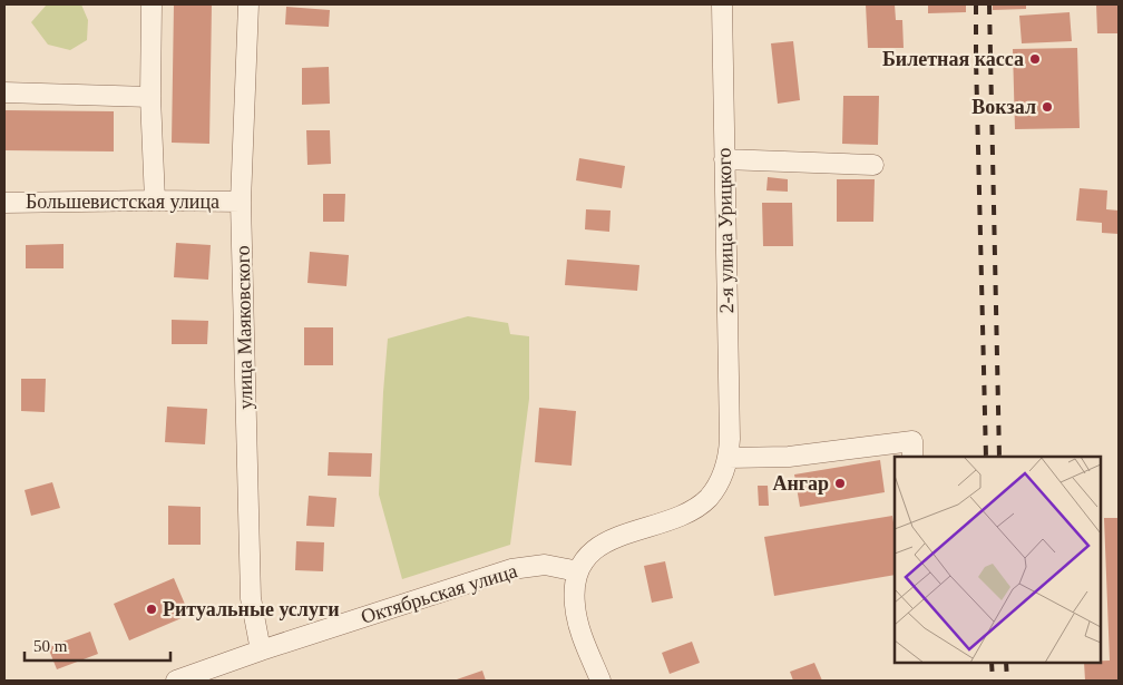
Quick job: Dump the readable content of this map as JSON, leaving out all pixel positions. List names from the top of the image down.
{
  "streets": {
    "street": [
      "Большевистская улица",
      "2-я улица Урицкого",
      "улица Маяковского",
      "Октябрьская улица"
    ]
  },
  "crossings": [
    ["Большевистская улица", "улица Маяковского"],
    ["улица Маяковского", "Октябрьская улица"]
  ],
  "places": [
    "Билетная касса",
    "Вокзал",
    "Ангар",
    "Ритуальные услуги"
  ],
  "scale_bar": "50 m"
}
